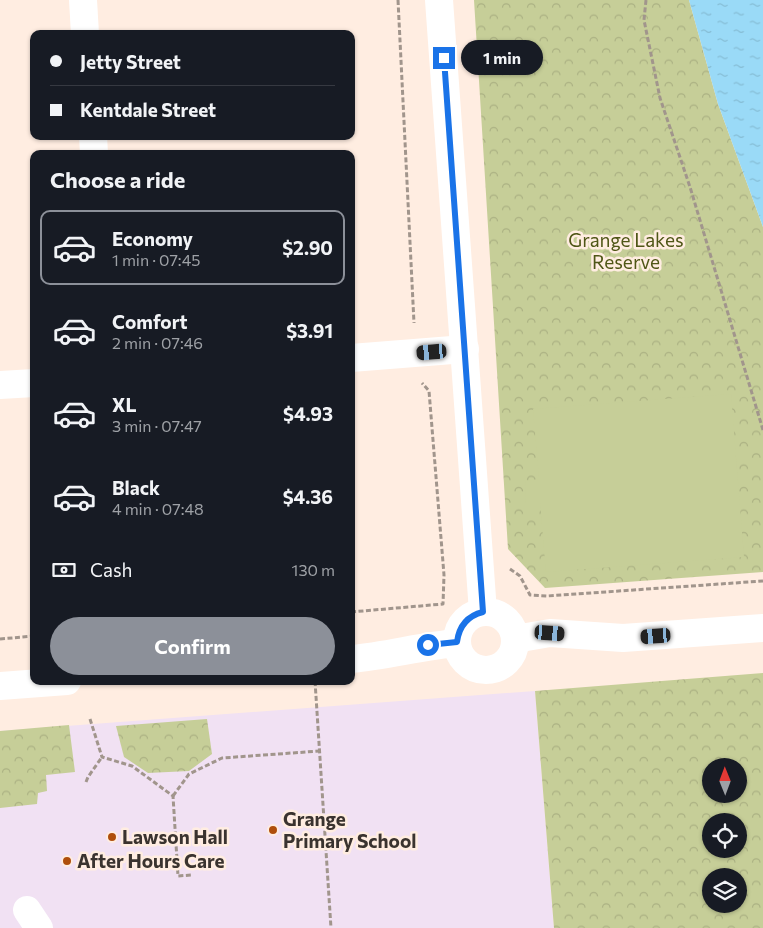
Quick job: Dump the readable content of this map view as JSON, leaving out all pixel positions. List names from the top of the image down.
{
  "parks": ["Grange Lakes Reserve"],
  "places": ["Grange Primary School", "Lawson Hall", "After Hours Care"],
  "north": "top",
  "page": {
    "banner": ["Jetty Street", "Kentdale Street"],
    "bubble": "1 min",
    "heading": "Choose a ride",
    "list": [
      {
        "name": "Economy",
        "note": "1 min · 07:45",
        "value": "$2.90"
      },
      {
        "name": "Comfort",
        "note": "2 min · 07:46",
        "value": "$3.91"
      },
      {
        "name": "XL",
        "note": "3 min · 07:47",
        "value": "$4.93"
      },
      {
        "name": "Black",
        "note": "4 min · 07:48",
        "value": "$4.36"
      }
    ],
    "pay": ["Cash", "130 m"],
    "buttons": "Confirm"
  }
}
